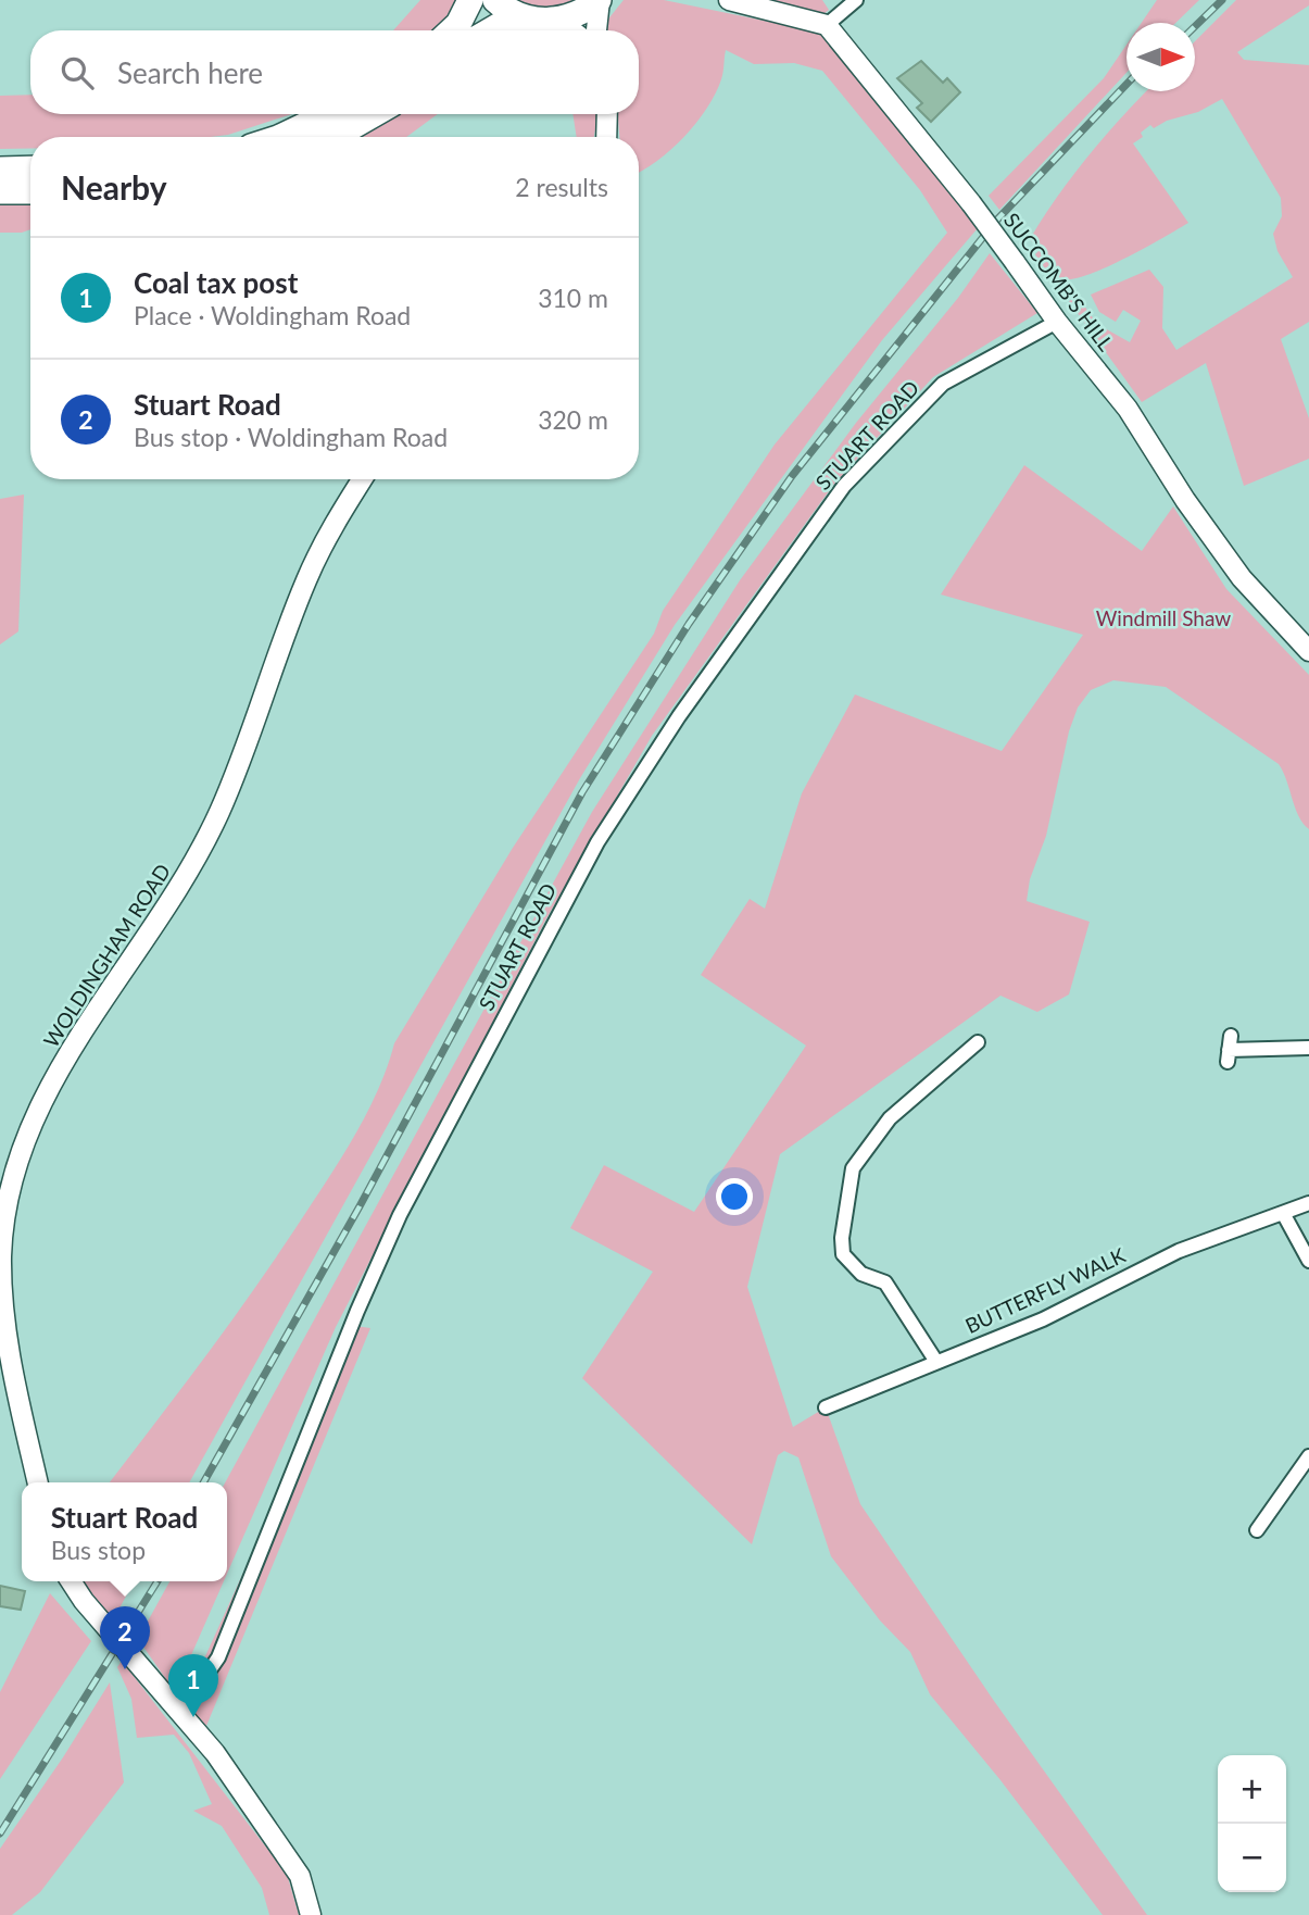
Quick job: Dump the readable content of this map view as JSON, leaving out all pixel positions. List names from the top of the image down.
{
  "streets": {
    "street": [
      "SUCCOMB'S HILL",
      "STUART ROAD",
      "WOLDINGHAM ROAD",
      "BUTTERFLY WALK"
    ]
  },
  "crossings": [
    ["SUCCOMB'S HILL", "STUART ROAD"]
  ],
  "parks": ["Windmill Shaw"],
  "north": "right",
  "page": {
    "search": "Search here",
    "heading": ["Nearby", "2 results"],
    "list": [
      {
        "mark": "1",
        "name": "Coal tax post",
        "note": "Place · Woldingham Road",
        "value": "310 m"
      },
      {
        "mark": "2",
        "name": "Stuart Road",
        "note": "Bus stop · Woldingham Road",
        "value": "320 m"
      }
    ],
    "popup": ["Stuart Road", "Bus stop"],
    "pins": ["2", "1"],
    "map_buttons": ["+", "−"]
  }
}
